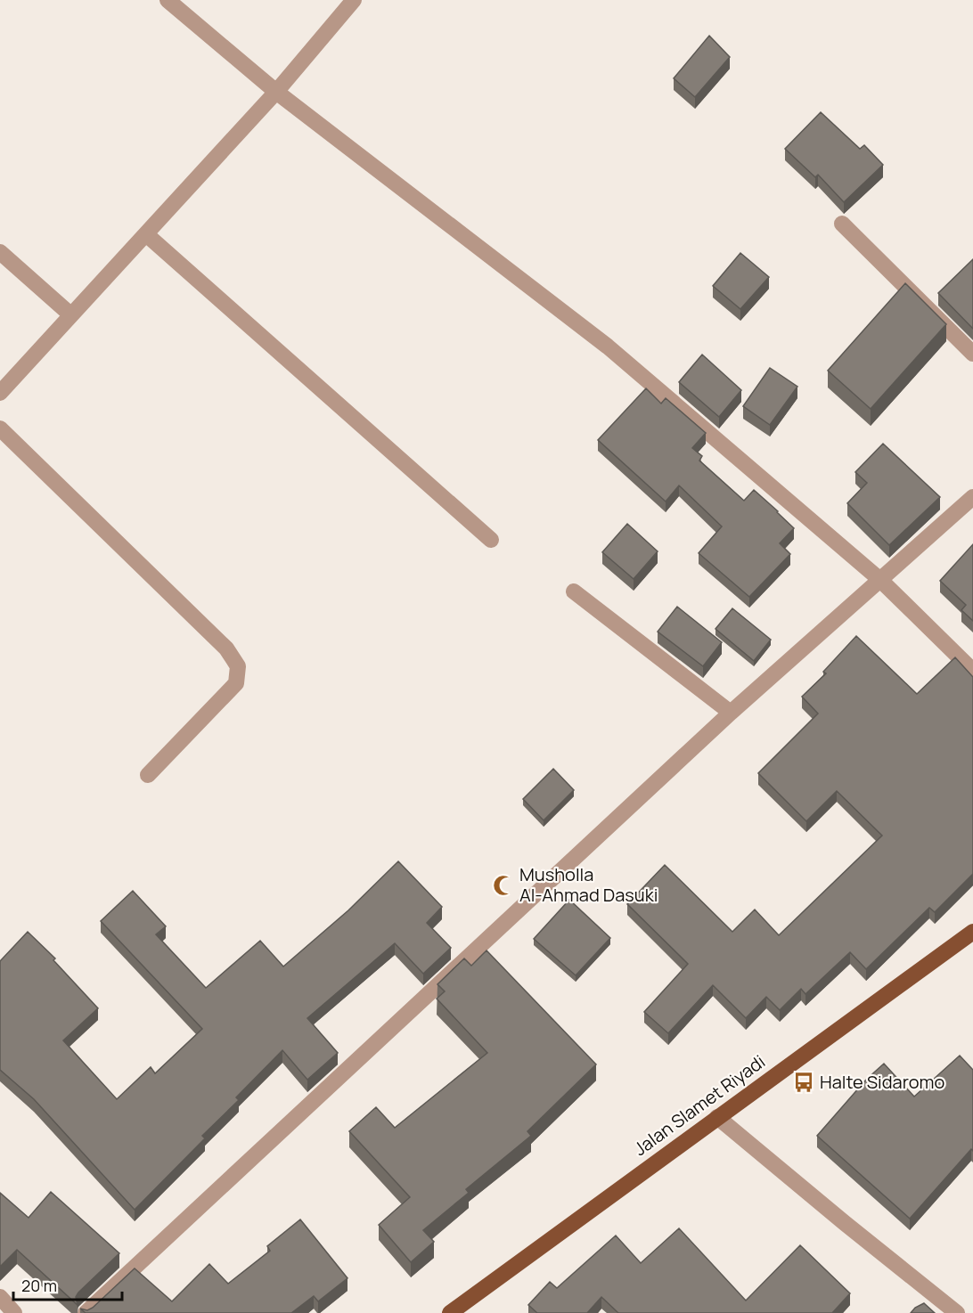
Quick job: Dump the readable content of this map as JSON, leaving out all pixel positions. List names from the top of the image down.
{
  "streets": {
    "main road": ["Jalan Slamet Riyadi"]
  },
  "places": {
    "mosque": ["Musholla Al-Ahmad Dasuki"],
    "bus stop": ["Halte Sidaromo"]
  },
  "scale_bar": "20 m"
}
